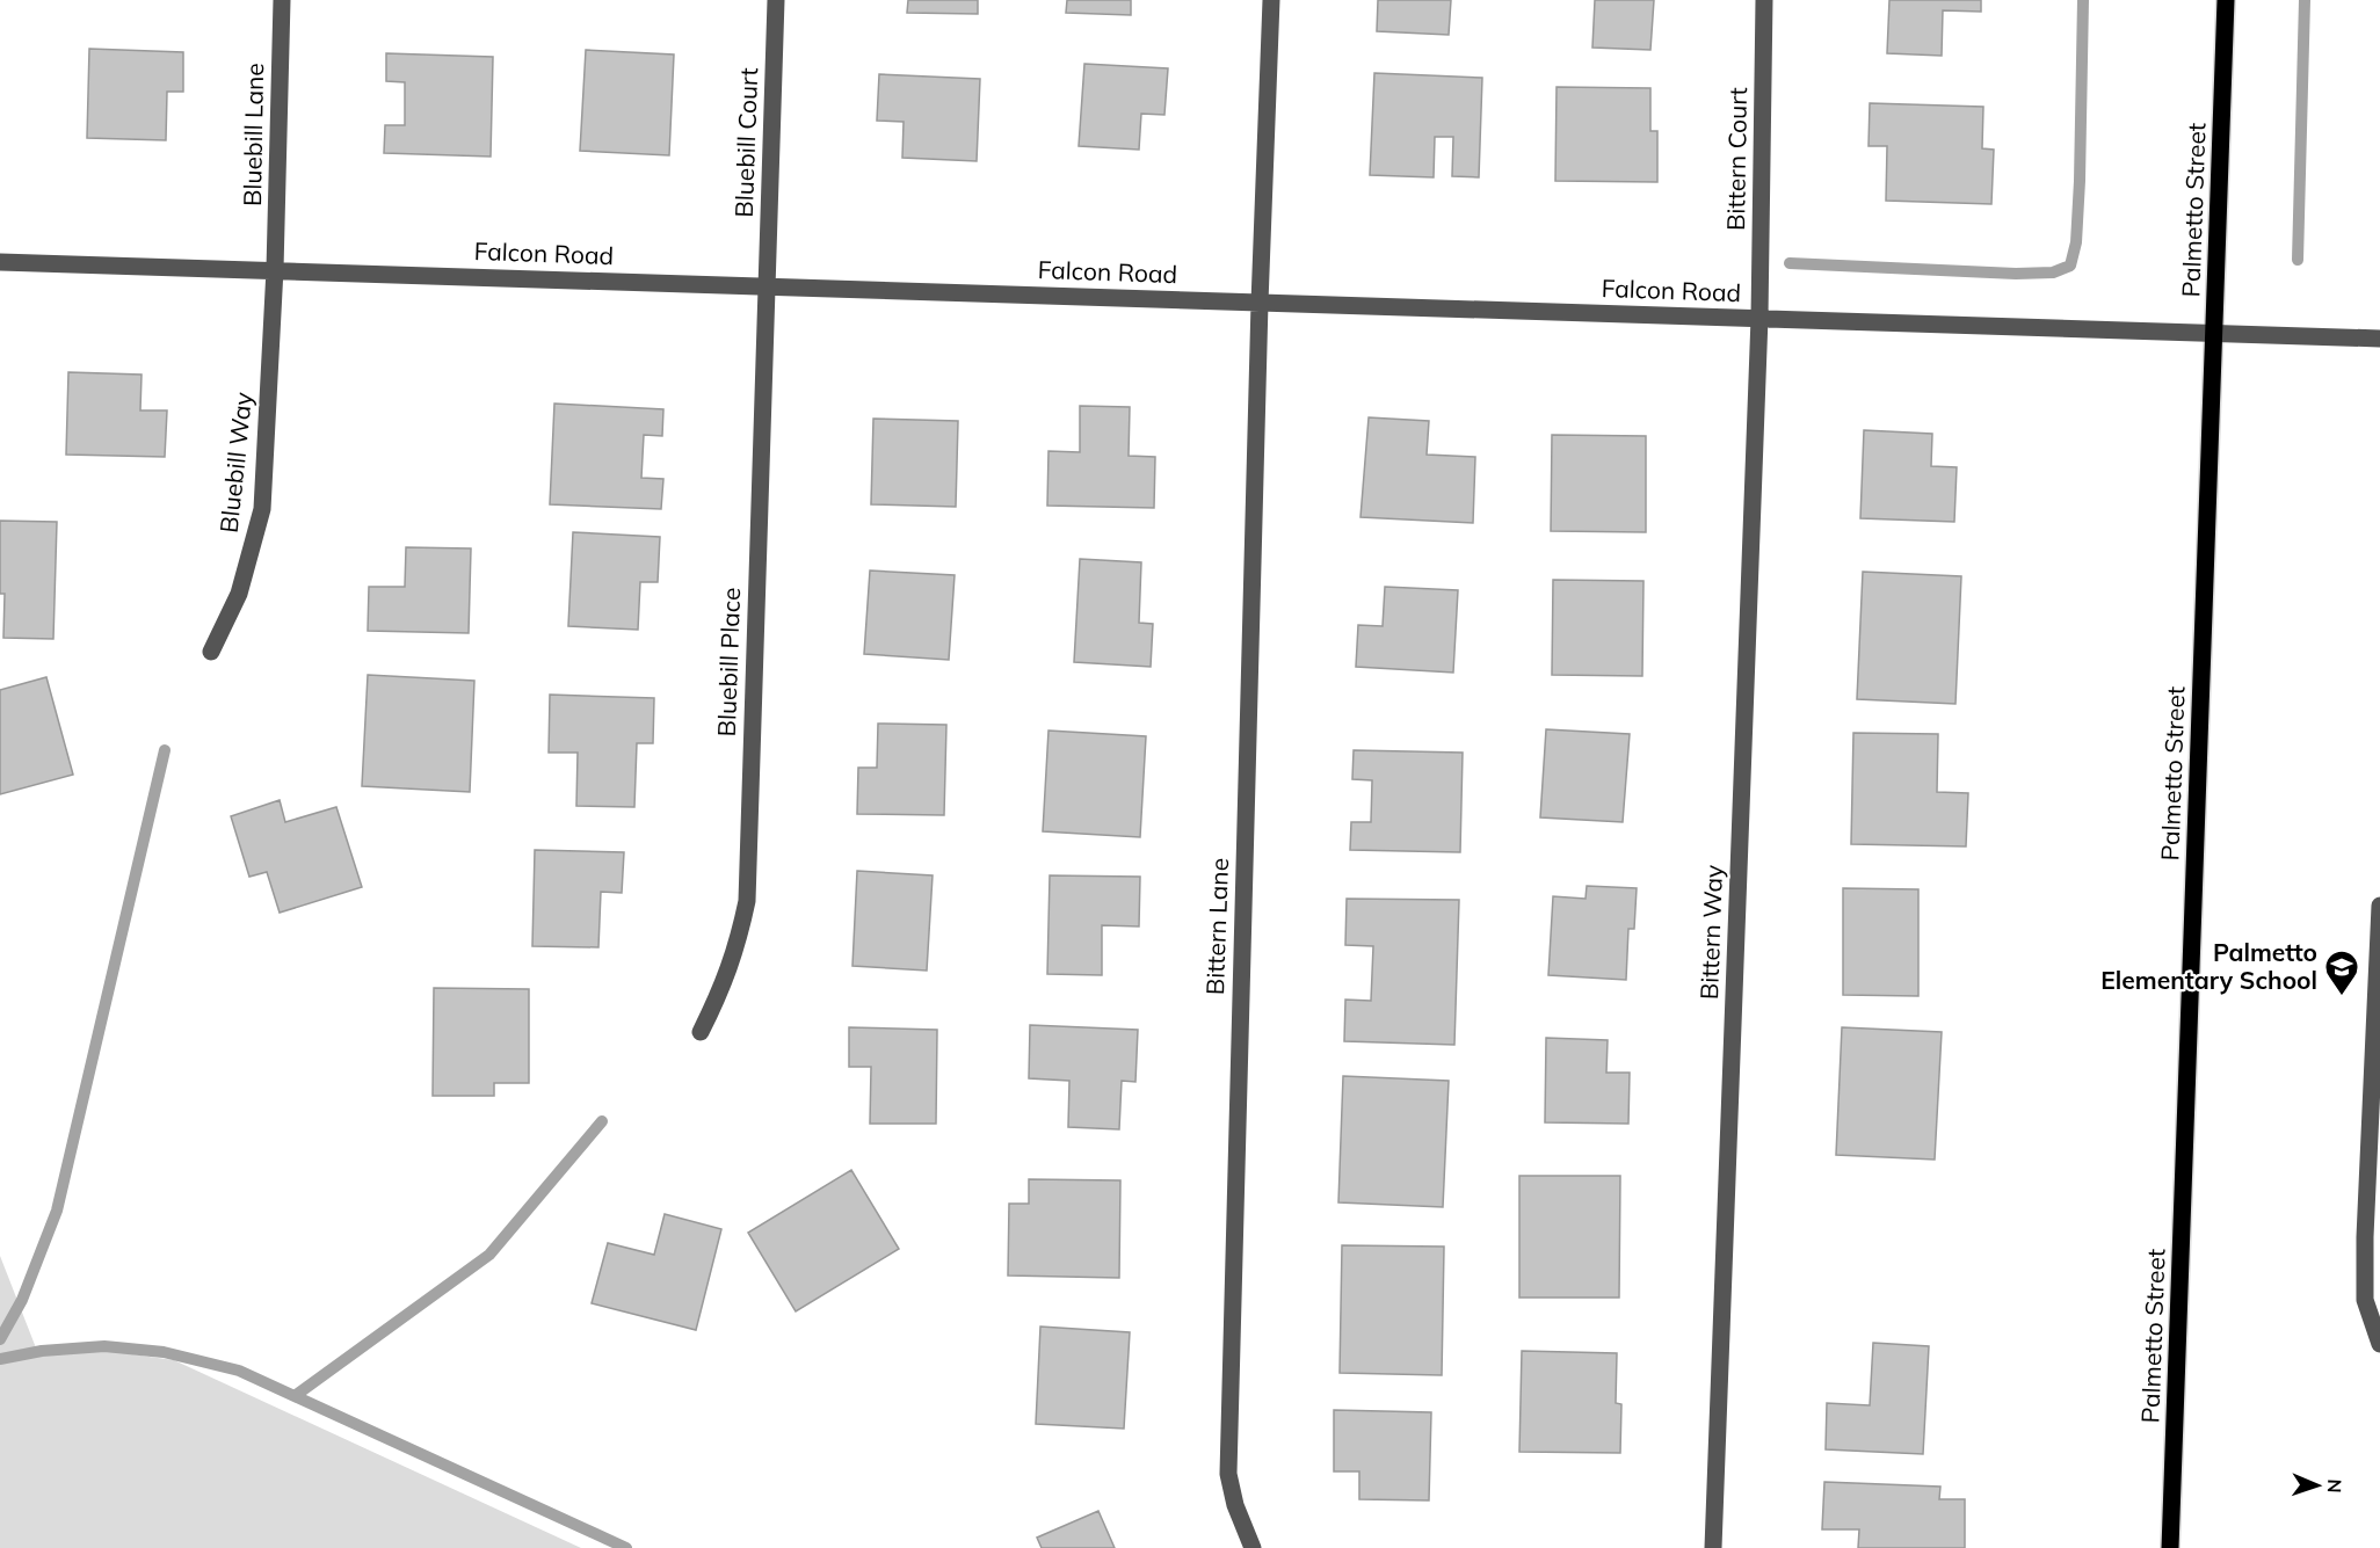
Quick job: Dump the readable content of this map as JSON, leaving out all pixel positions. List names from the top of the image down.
{
  "streets": {
    "main road": ["Palmetto Street"],
    "street": [
      "Bluebill Lane",
      "Bluebill Court",
      "Bittern Court",
      "Falcon Road",
      "Bluebill Way",
      "Bluebill Place",
      "Bittern Lane",
      "Bittern Way"
    ]
  },
  "crossings": [
    ["Bluebill Lane", "Falcon Road"],
    ["Bluebill Lane", "Bluebill Way"],
    ["Bluebill Court", "Falcon Road"],
    ["Bluebill Court", "Bluebill Place"],
    ["Bittern Court", "Falcon Road"],
    ["Bittern Court", "Bittern Way"],
    ["Palmetto Street", "Falcon Road"],
    ["Falcon Road", "Bluebill Way"],
    ["Falcon Road", "Bluebill Place"],
    ["Falcon Road", "Bittern Lane"],
    ["Falcon Road", "Bittern Way"]
  ],
  "places": {
    "school or university": ["Palmetto Elementary School"]
  },
  "north": "right"
}
